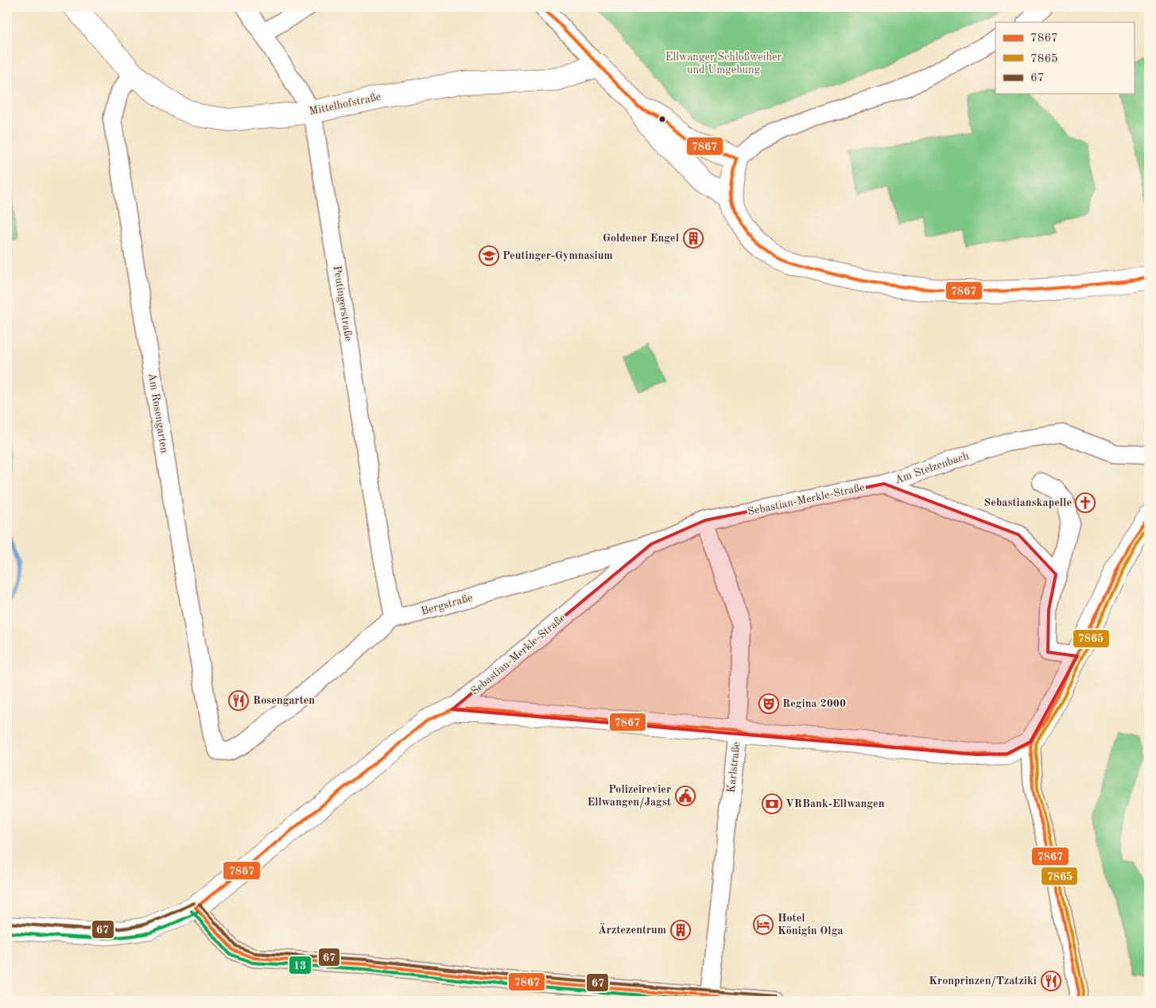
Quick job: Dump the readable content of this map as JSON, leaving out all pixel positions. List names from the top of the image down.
{
  "streets": {
    "street": [
      "Mittelhofstraße",
      "Peutingerstraße",
      "Am Rosengarten",
      "Am Stelzenbach",
      "Sebastian-Merkle-Straße",
      "Bergstraße",
      "Karlstraße"
    ]
  },
  "crossings": [
    ["Mittelhofstraße", "Peutingerstraße"],
    ["Mittelhofstraße", "Am Rosengarten"],
    ["Peutingerstraße", "Bergstraße"],
    ["Am Rosengarten", "Bergstraße"],
    ["Am Stelzenbach", "Sebastian-Merkle-Straße"],
    ["Sebastian-Merkle-Straße", "Bergstraße"],
    ["Sebastian-Merkle-Straße", "Karlstraße"],
    ["Bergstraße", "Karlstraße"]
  ],
  "parks": ["Ellwanger Schloßweiher und Umgebung"],
  "places": {
    "building": ["Goldener Engel", "Ärztezentrum"],
    "school or university": ["Peutinger-Gymnasium"],
    "church": ["Sebastianskapelle"],
    "restaurant": ["Rosengarten", "Kronprinzen/Tzatziki"],
    "theatre": ["Regina 2000"],
    "public building": ["Polizeirevier Ellwangen/Jagst"],
    "bank": ["VRBank-Ellwangen"],
    "hotel": ["Hotel Königin Olga"]
  },
  "lines": [
    "transit line 7867",
    "transit line 7865",
    "transit line 67",
    "transit line 13"
  ],
  "legend": ["7867", "7865", "67"]
}
